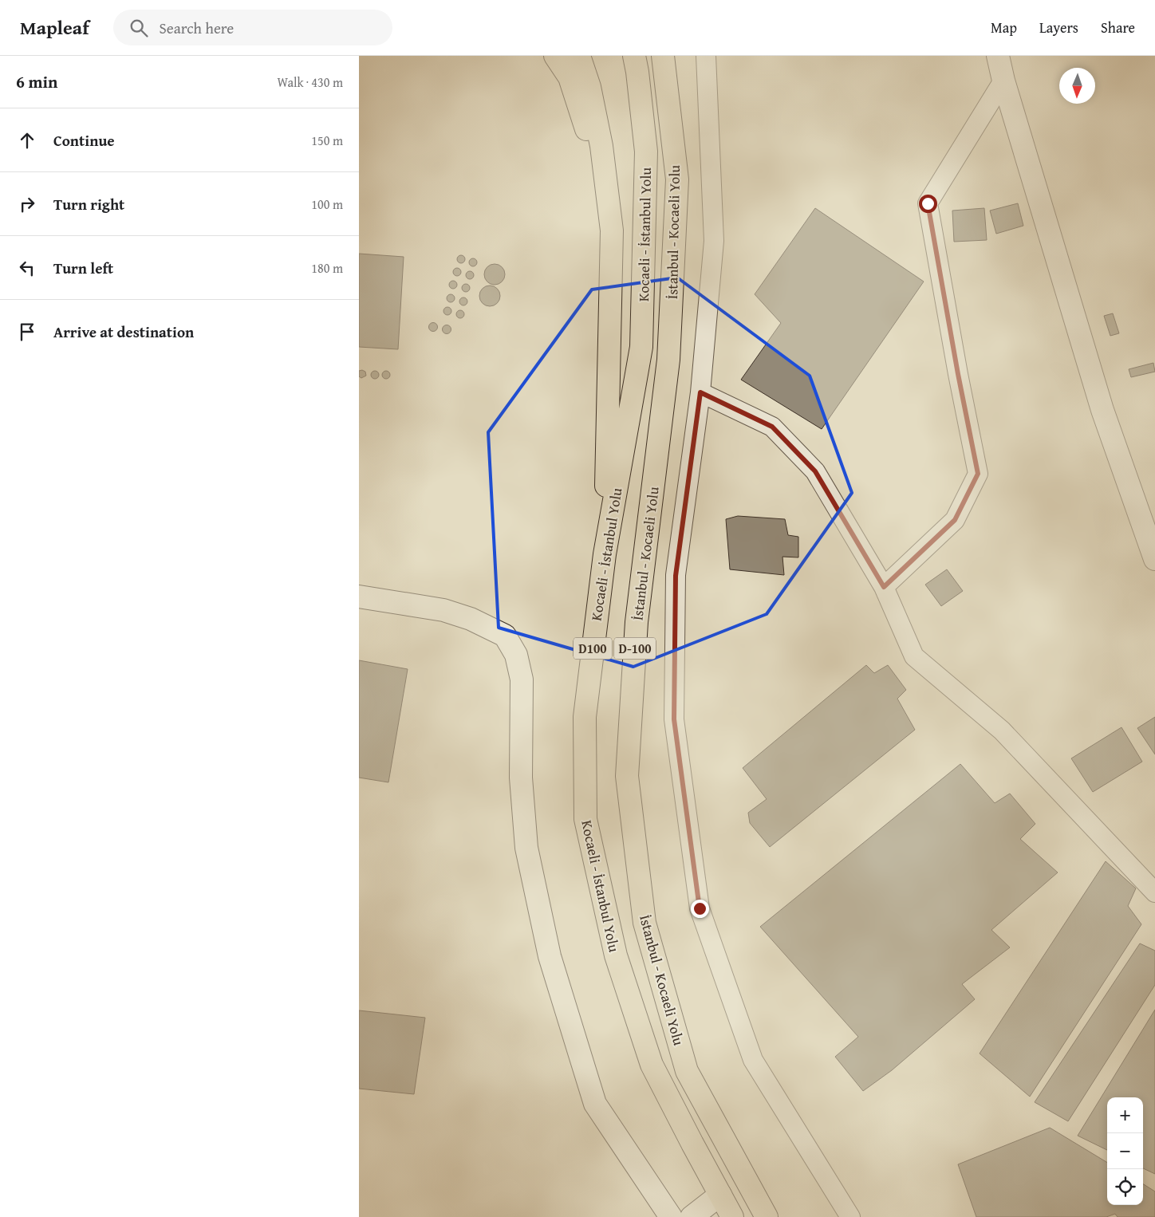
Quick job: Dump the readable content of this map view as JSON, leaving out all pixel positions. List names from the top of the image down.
{
  "streets": {
    "highway": [
      "İstanbul - Kocaeli Yolu",
      "Kocaeli - İstanbul Yolu",
      "D100",
      "D-100"
    ]
  },
  "north": "bottom",
  "page": {
    "header": "Mapleaf",
    "search": "Search here",
    "nav": ["Map", "Layers", "Share"],
    "heading": ["6 min", "Walk · 430 m"],
    "list": [
      ["Continue", "150 m"],
      ["Turn right", "100 m"],
      ["Turn left", "180 m"],
      "Arrive at destination"
    ],
    "map_buttons": ["+", "−"]
  }
}
